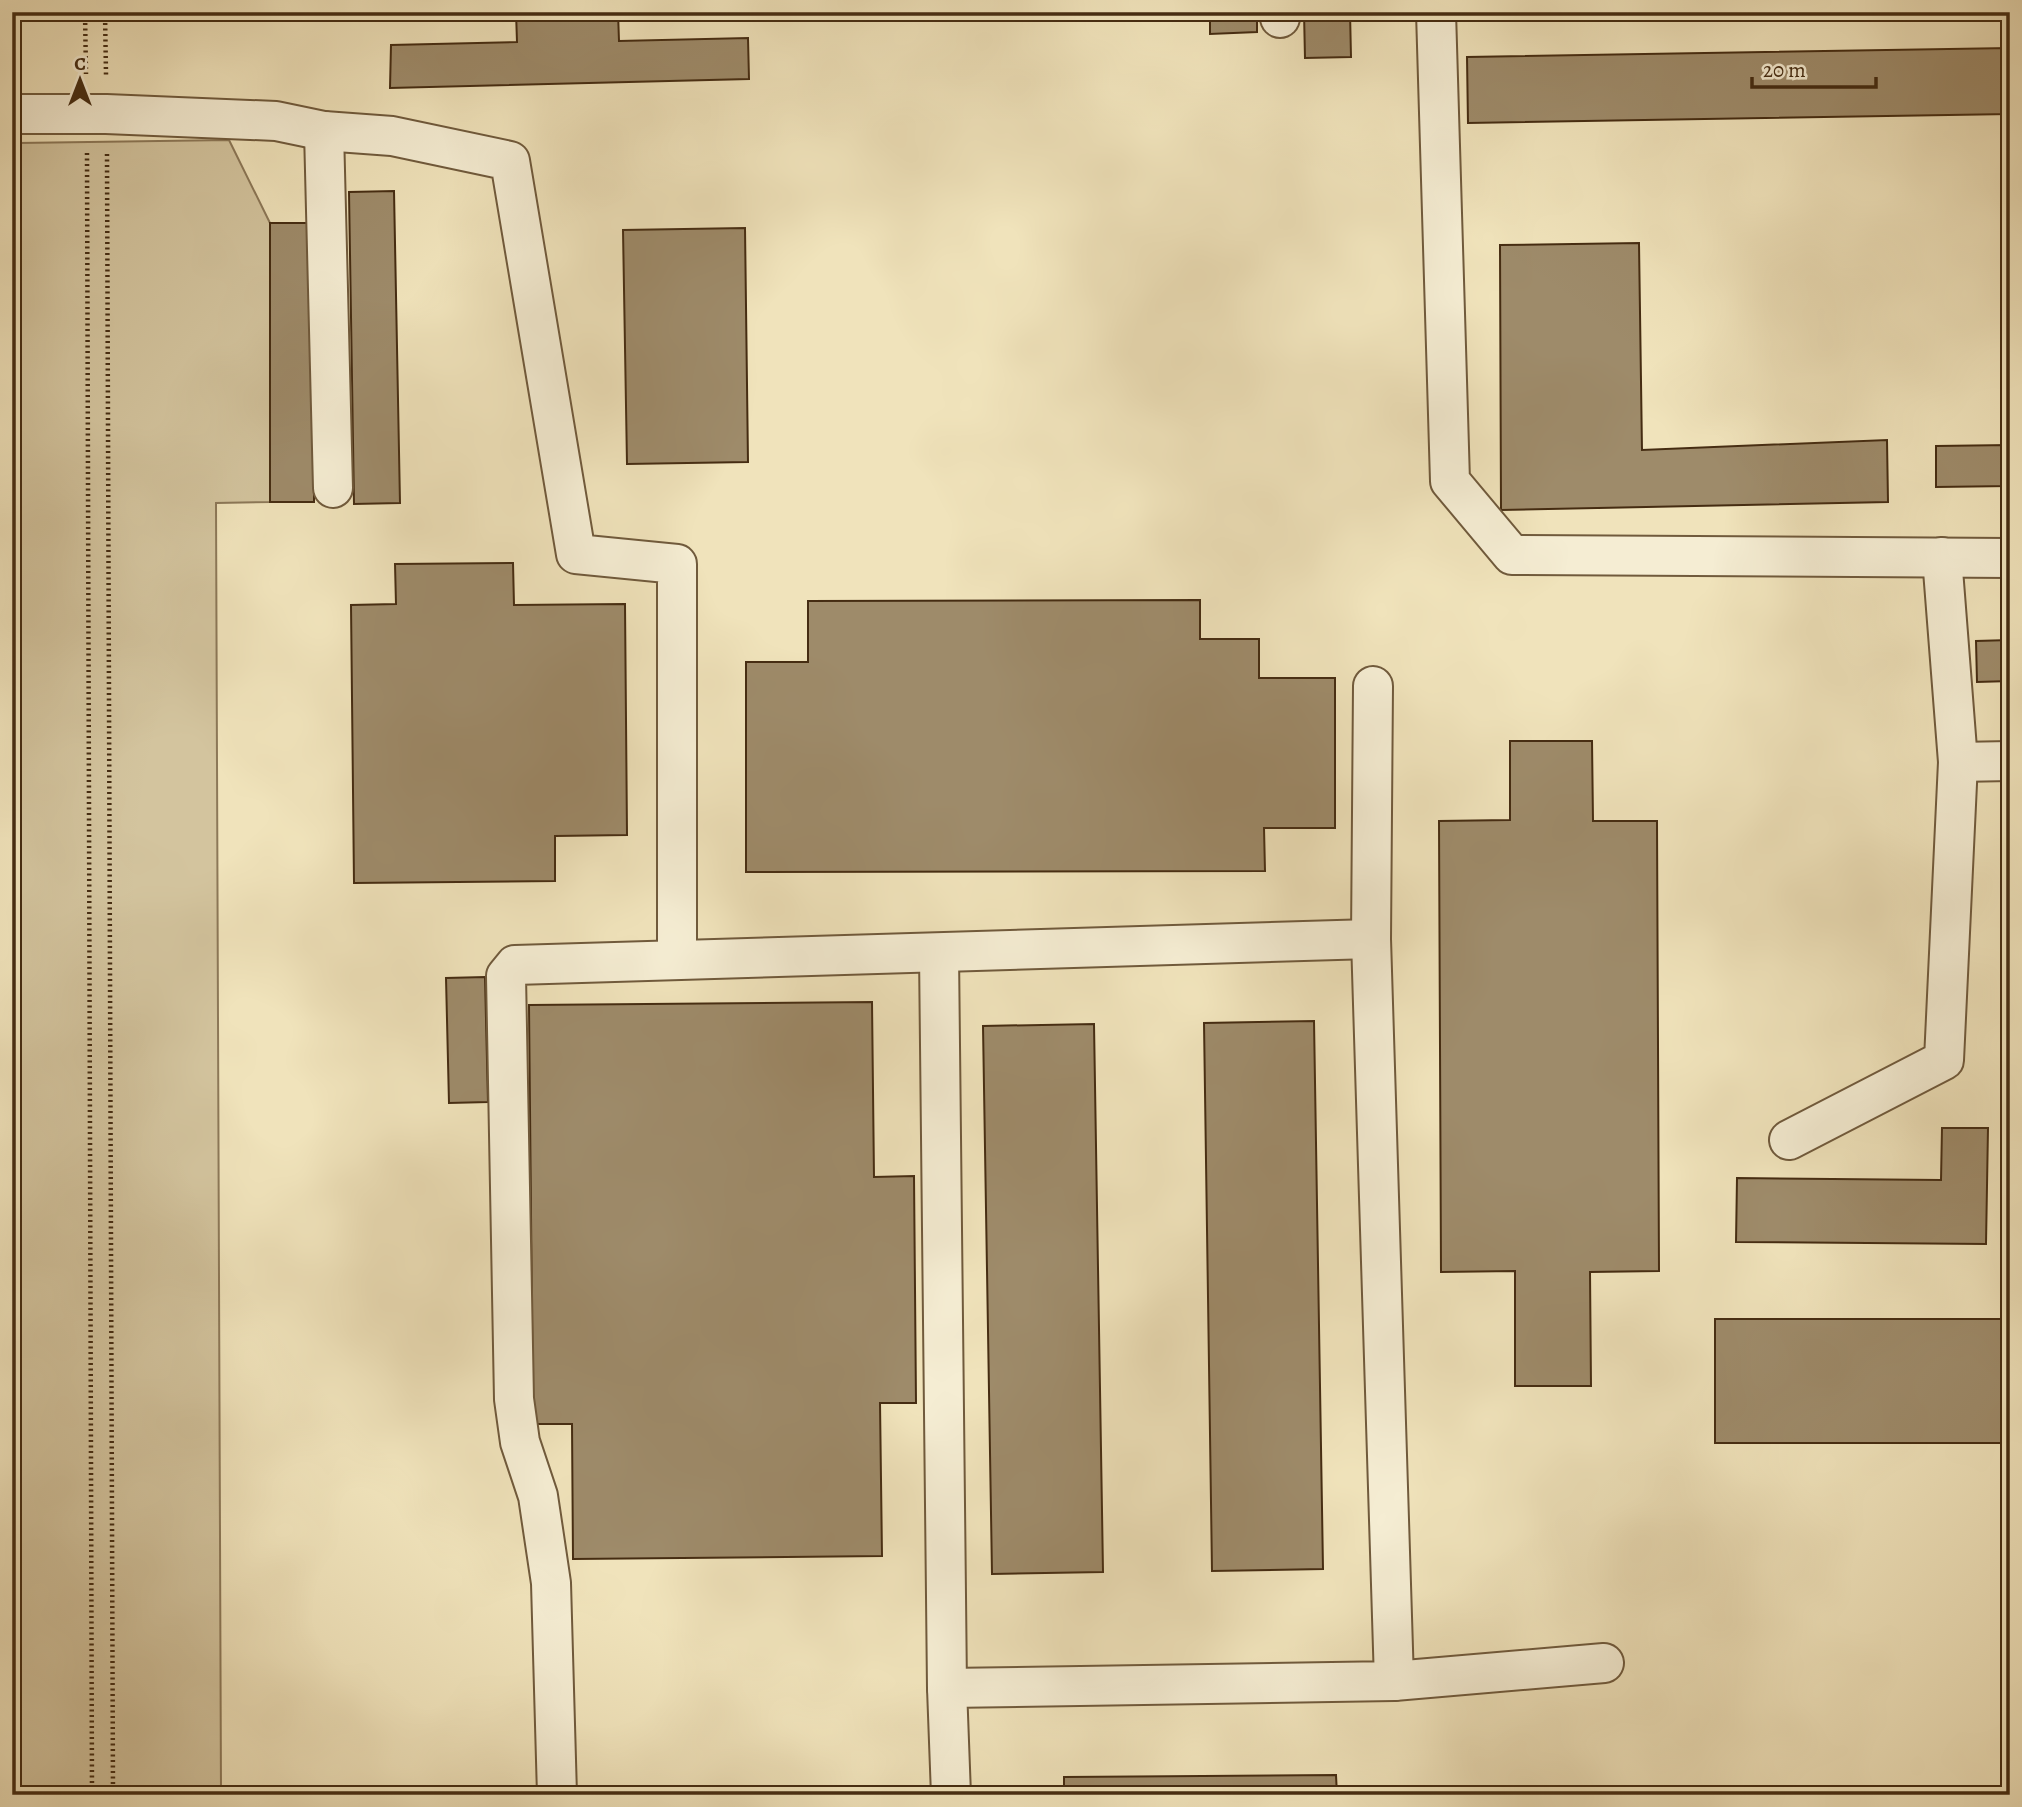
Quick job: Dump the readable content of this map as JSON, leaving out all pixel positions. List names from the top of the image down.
{
  "scale_bar": "20 m",
  "north": "top"
}
